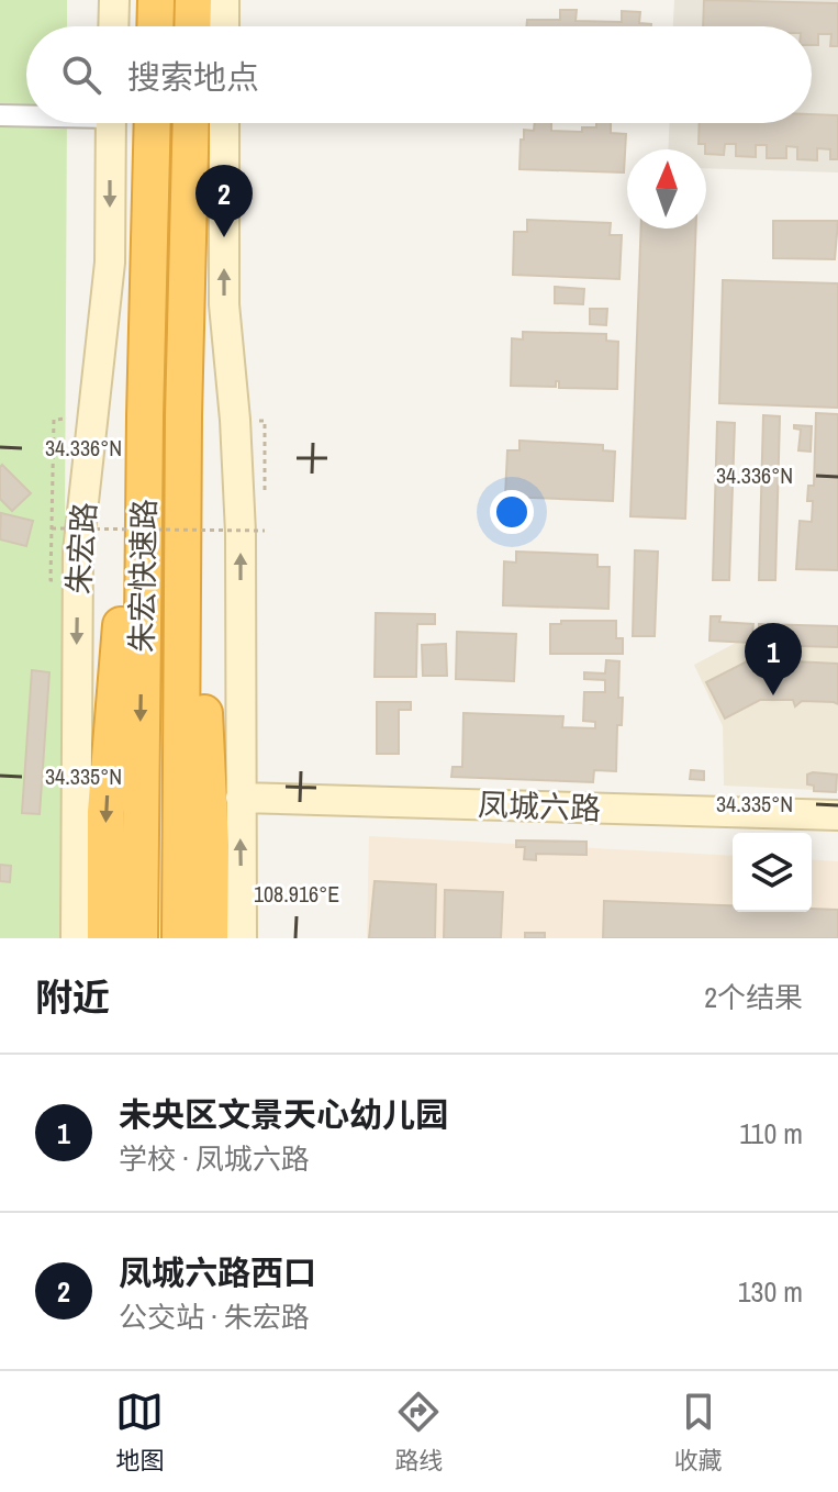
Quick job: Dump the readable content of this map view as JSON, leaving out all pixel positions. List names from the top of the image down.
{
  "streets": {
    "highway": ["朱宏快速路"],
    "main road": ["朱宏路", "凤城六路"]
  },
  "north": "top",
  "page": {
    "search": "搜索地点",
    "pins": ["2", "1"],
    "heading": ["附近", "2个结果"],
    "list": [
      {
        "mark": "1",
        "name": "未央区文景天心幼儿园",
        "note": "学校 · 凤城六路",
        "value": "110 m"
      },
      {
        "mark": "2",
        "name": "凤城六路西口",
        "note": "公交站 · 朱宏路",
        "value": "130 m"
      }
    ],
    "nav": ["地图", "路线", "收藏"]
  },
  "coordinates": ["34.336°N", "34.335°N", "108.916°E"]
}
